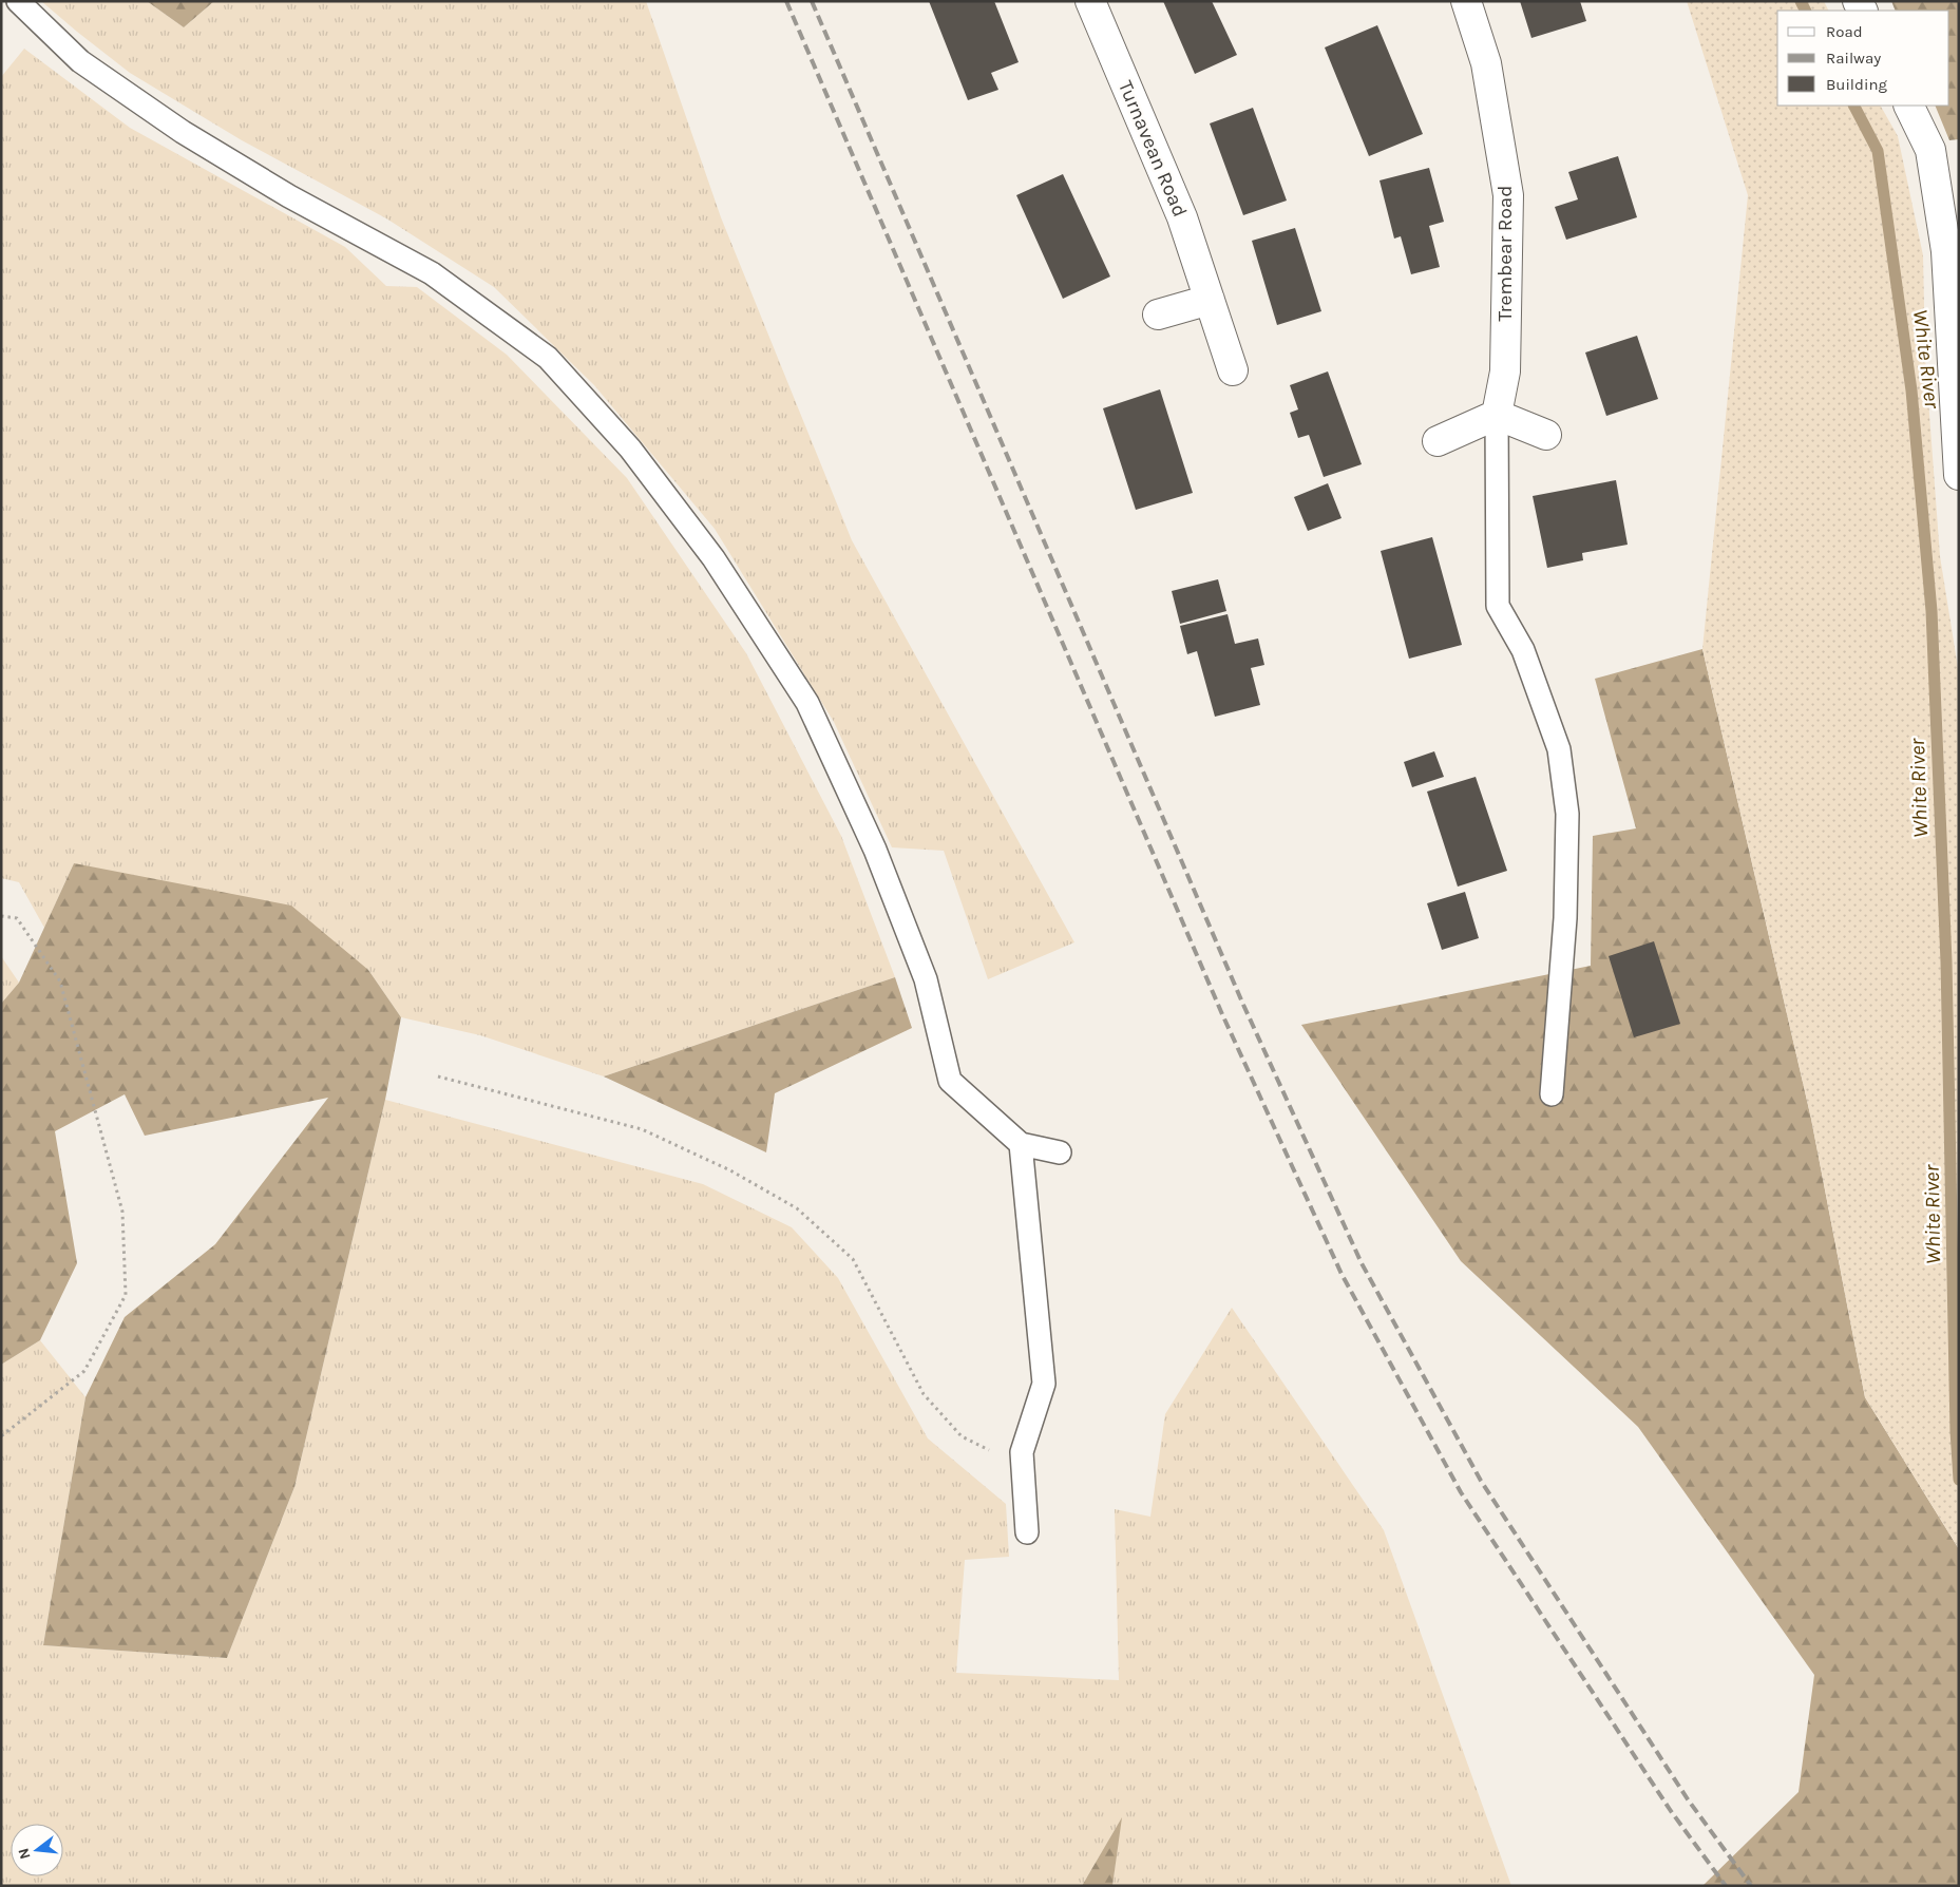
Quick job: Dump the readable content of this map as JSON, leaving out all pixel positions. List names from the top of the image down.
{
  "streets": {
    "street": ["Turnavean Road", "Trembear Road"]
  },
  "water": ["White River"],
  "legend": ["Road", "Railway", "Building"],
  "north": "left"
}
